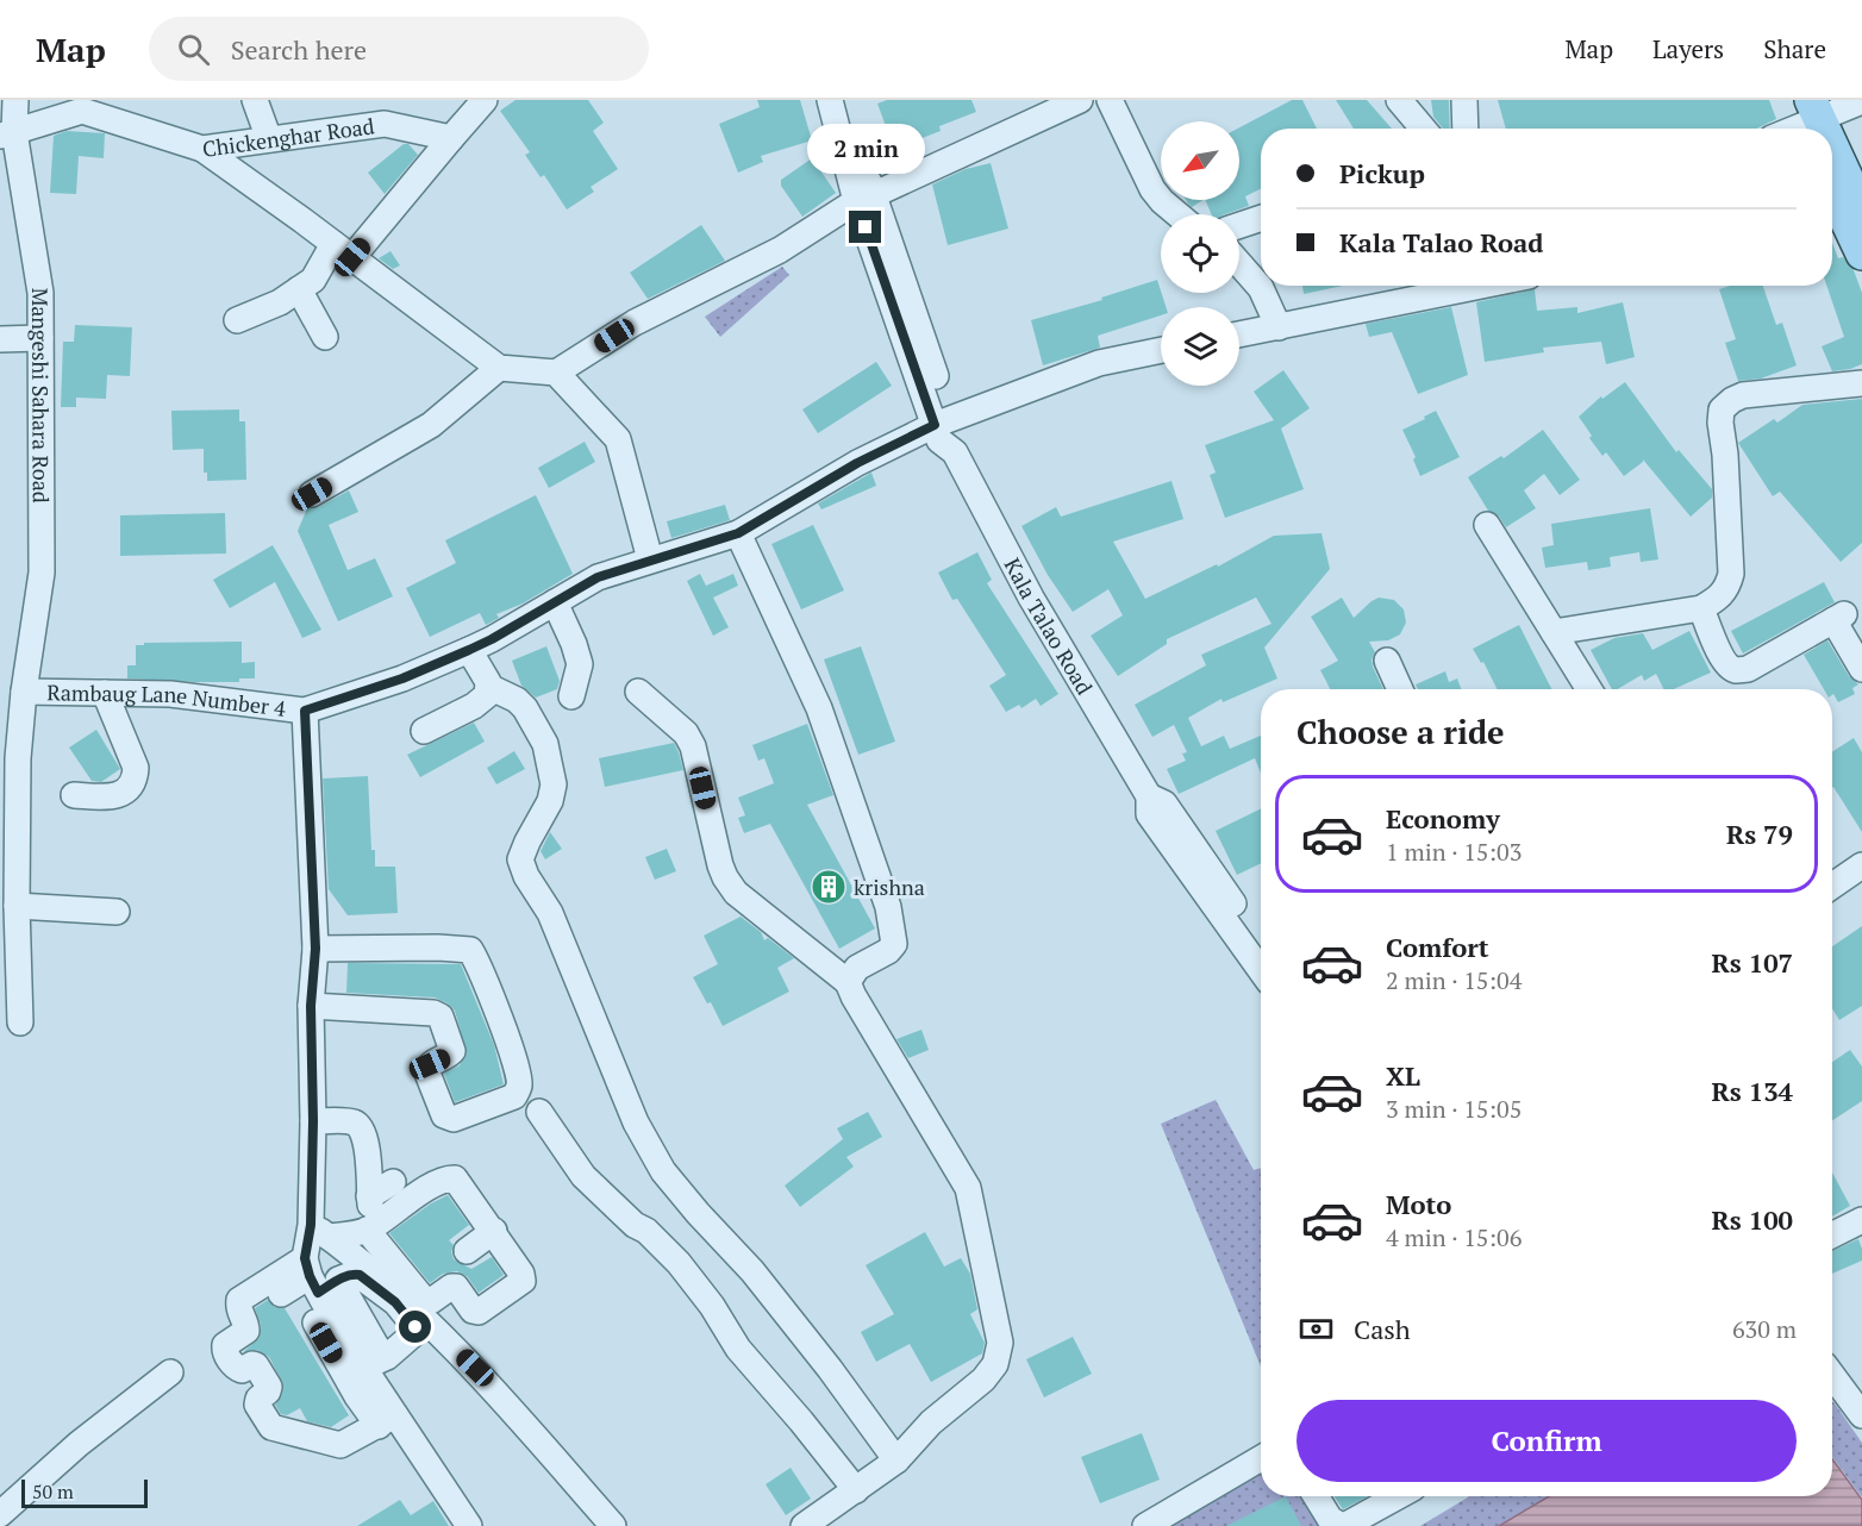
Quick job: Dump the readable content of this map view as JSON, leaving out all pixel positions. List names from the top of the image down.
{
  "streets": {
    "street": [
      "Chickenghar Road",
      "Mangeshi Sahara Road",
      "Kala Talao Road",
      "Rambaug Lane Number 4"
    ]
  },
  "crossings": [
    ["Chickenghar Road", "Mangeshi Sahara Road"],
    ["Mangeshi Sahara Road", "Rambaug Lane Number 4"],
    ["Kala Talao Road", "Rambaug Lane Number 4"]
  ],
  "places": {
    "building": ["krishna"]
  },
  "scale_bar": "50 m",
  "north": "bottom left",
  "page": {
    "header": "Map",
    "search": "Search here",
    "nav": ["Map", "Layers", "Share"],
    "bubble": "2 min",
    "banner": ["Pickup", "Kala Talao Road"],
    "heading": "Choose a ride",
    "list": [
      {
        "name": "Economy",
        "note": "1 min · 15:03",
        "value": "Rs 79"
      },
      {
        "name": "Comfort",
        "note": "2 min · 15:04",
        "value": "Rs 107"
      },
      {
        "name": "XL",
        "note": "3 min · 15:05",
        "value": "Rs 134"
      },
      {
        "name": "Moto",
        "note": "4 min · 15:06",
        "value": "Rs 100"
      }
    ],
    "pay": ["Cash", "630 m"],
    "buttons": "Confirm",
    "scale": "50 m"
  }
}
